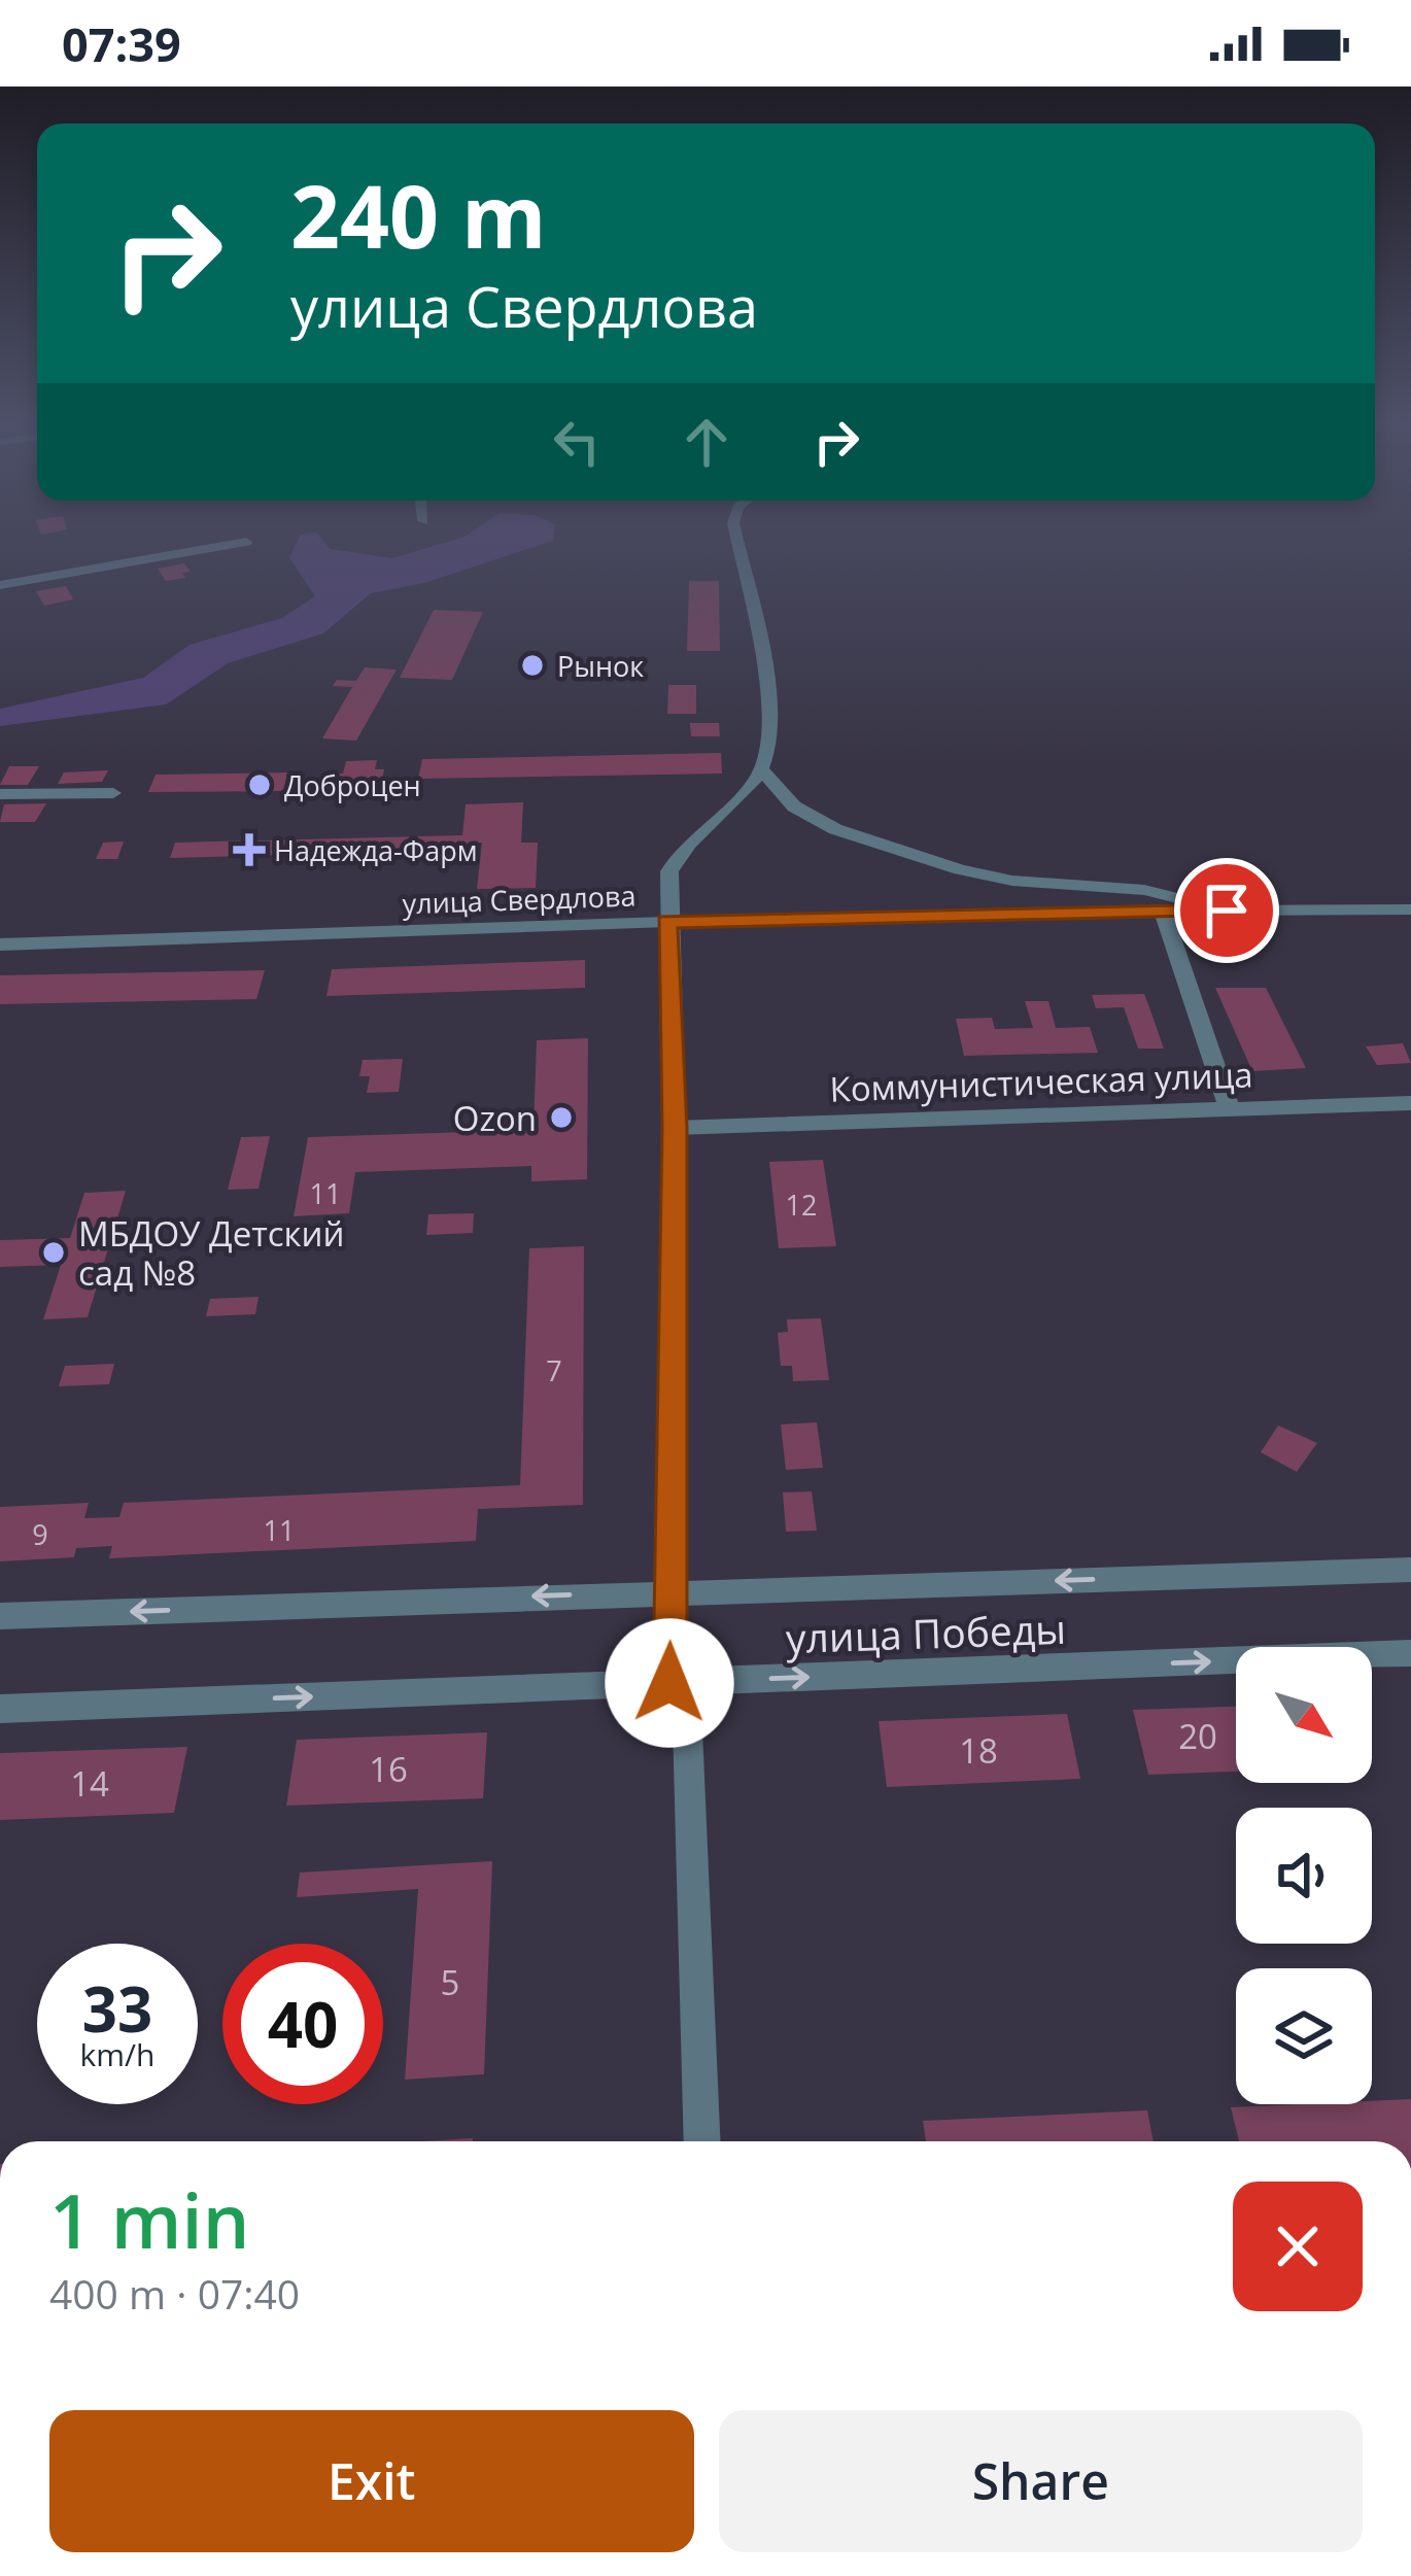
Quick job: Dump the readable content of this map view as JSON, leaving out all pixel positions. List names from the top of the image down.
{
  "streets": {
    "street": ["улица Свердлова", "Коммунистическая улица", "улица Победы"]
  },
  "places": {
    "other": [
      "Рынок",
      "Доброцен",
      "Ozon",
      "МБДОУ Детский сад №8"
    ],
    "health": ["Надежда-Фарм"]
  },
  "house_numbers": [
    "11",
    "12",
    "7",
    "11",
    "9",
    "20",
    "18",
    "16",
    "14",
    "5"
  ],
  "north": "bottom right",
  "page": {
    "status": "07:39",
    "turn": ["240 m", "улица Свердлова"],
    "speed": "33 km/h",
    "limit": "40",
    "heading": ["1 min", "400 m · 07:40"],
    "buttons": ["Exit", "Share"]
  }
}
